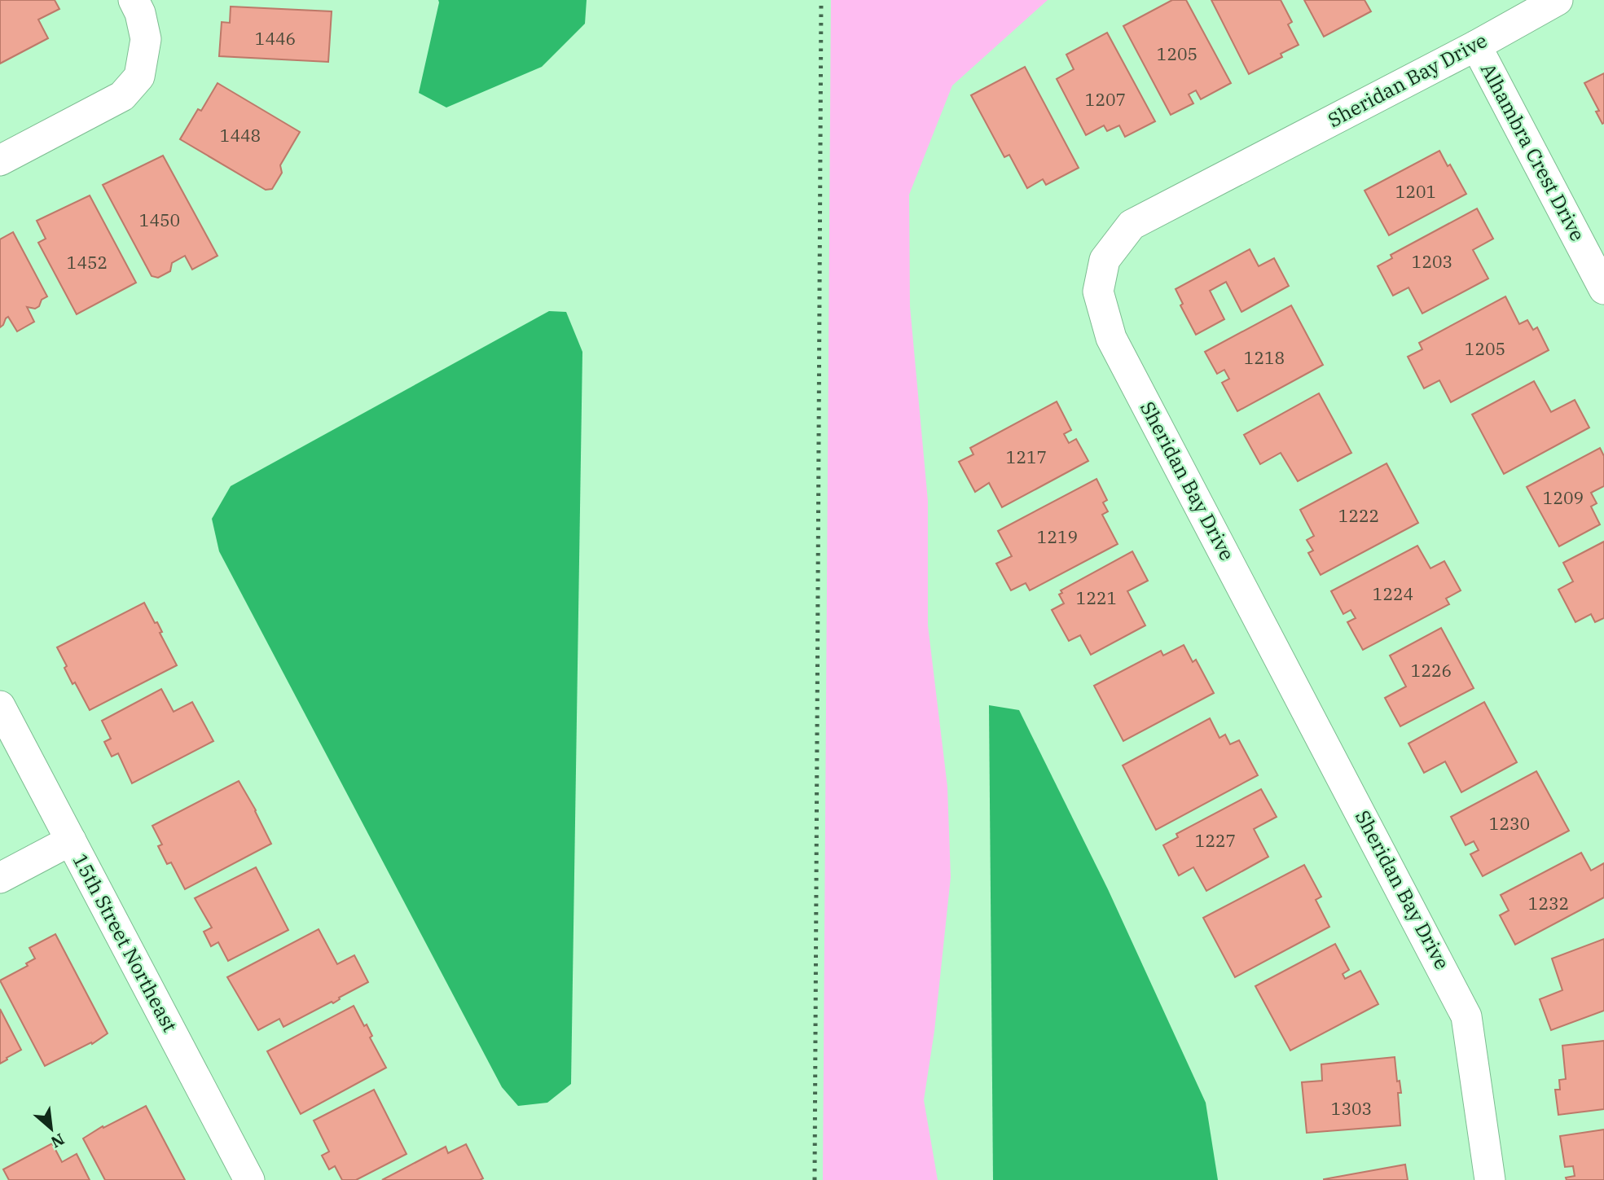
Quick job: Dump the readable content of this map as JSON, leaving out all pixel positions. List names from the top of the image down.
{
  "streets": {
    "street": ["Sheridan Bay Drive", "Alhambra Crest Drive", "15th Street Northeast"]
  },
  "crossings": [
    ["Sheridan Bay Drive", "Alhambra Crest Drive"]
  ],
  "house_numbers": [
    "1446",
    "1205",
    "1207",
    "1448",
    "1201",
    "1450",
    "1203",
    "1452",
    "1205",
    "1218",
    "1217",
    "1209",
    "1222",
    "1219",
    "1224",
    "1221",
    "1226",
    "1230",
    "1227",
    "1232",
    "1303"
  ],
  "north": "bottom right"
}
